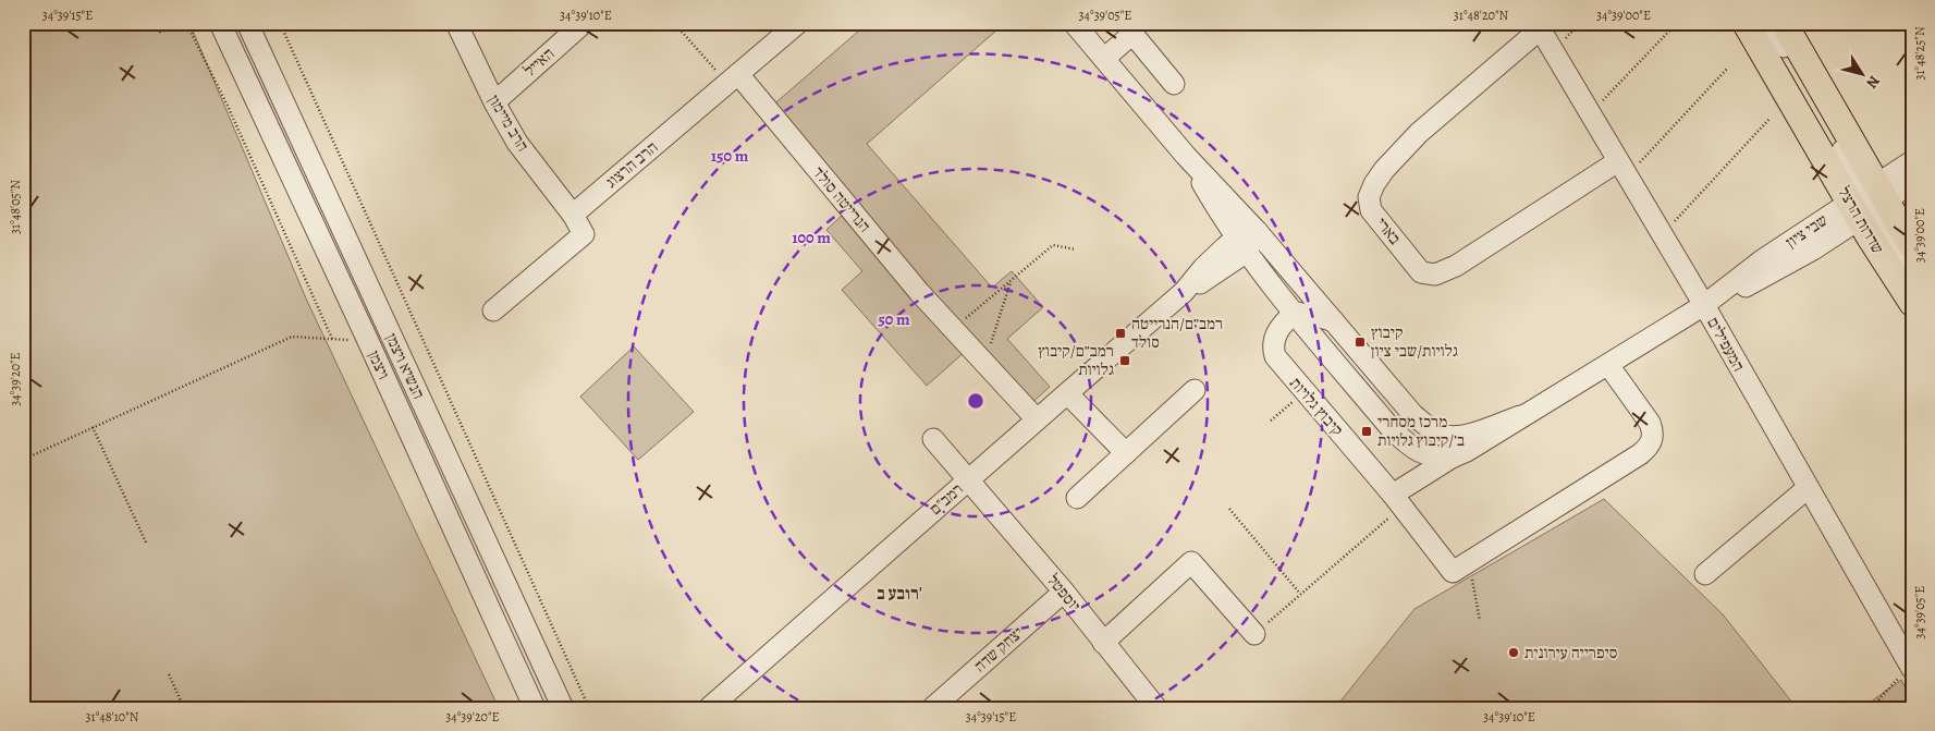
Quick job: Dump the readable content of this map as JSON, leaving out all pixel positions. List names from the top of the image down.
{
  "streets": {
    "main road": ["שדרות הרצל"],
    "street": [
      "האייל",
      "הרב מיימון",
      "הרב הרצוג",
      "הנרייטה סולד",
      "בארי",
      "שבי ציון",
      "המעפילים",
      "ויצמן",
      "הנשיא ויצמן",
      "קיבוץ גלויות",
      "רמב\"ם",
      "יוספטל",
      "יצחק שדה"
    ]
  },
  "crossings": [
    ["האייל", "הרב מיימון"],
    ["הרב מיימון", "הרב הרצוג"],
    ["הרב הרצוג", "הנרייטה סולד"],
    ["הנרייטה סולד", "רמב\"ם"],
    ["שדרות הרצל", "שבי ציון"],
    ["בארי", "המעפילים"],
    ["שבי ציון", "המעפילים"],
    ["שבי ציון", "קיבוץ גלויות"],
    ["רמב\"ם", "יוספטל"],
    ["יוספטל", "יצחק שדה"]
  ],
  "districts": ["רובע ב'"],
  "places": {
    "transit": [
      "רמב״ם/הנרייטה סולד",
      "קיבוץ גלויות/שבי ציון",
      "רמב״ם/קיבוץ גלויות",
      "מרכז מסחרי ב׳/קיבוץ גלויות"
    ],
    "other": ["סיפרייה עירונית"]
  },
  "north": "bottom right",
  "coordinates": [
    "34°39'15\"E",
    "34°39'10\"E",
    "34°39'05\"E",
    "31°48'20\"N",
    "34°39'00\"E",
    "31°48'25\"N",
    "31°48'05\"N",
    "34°39'20\"E",
    "31°48'10\"N"
  ],
  "rings": ["150 m", "100 m", "50 m"]
}
